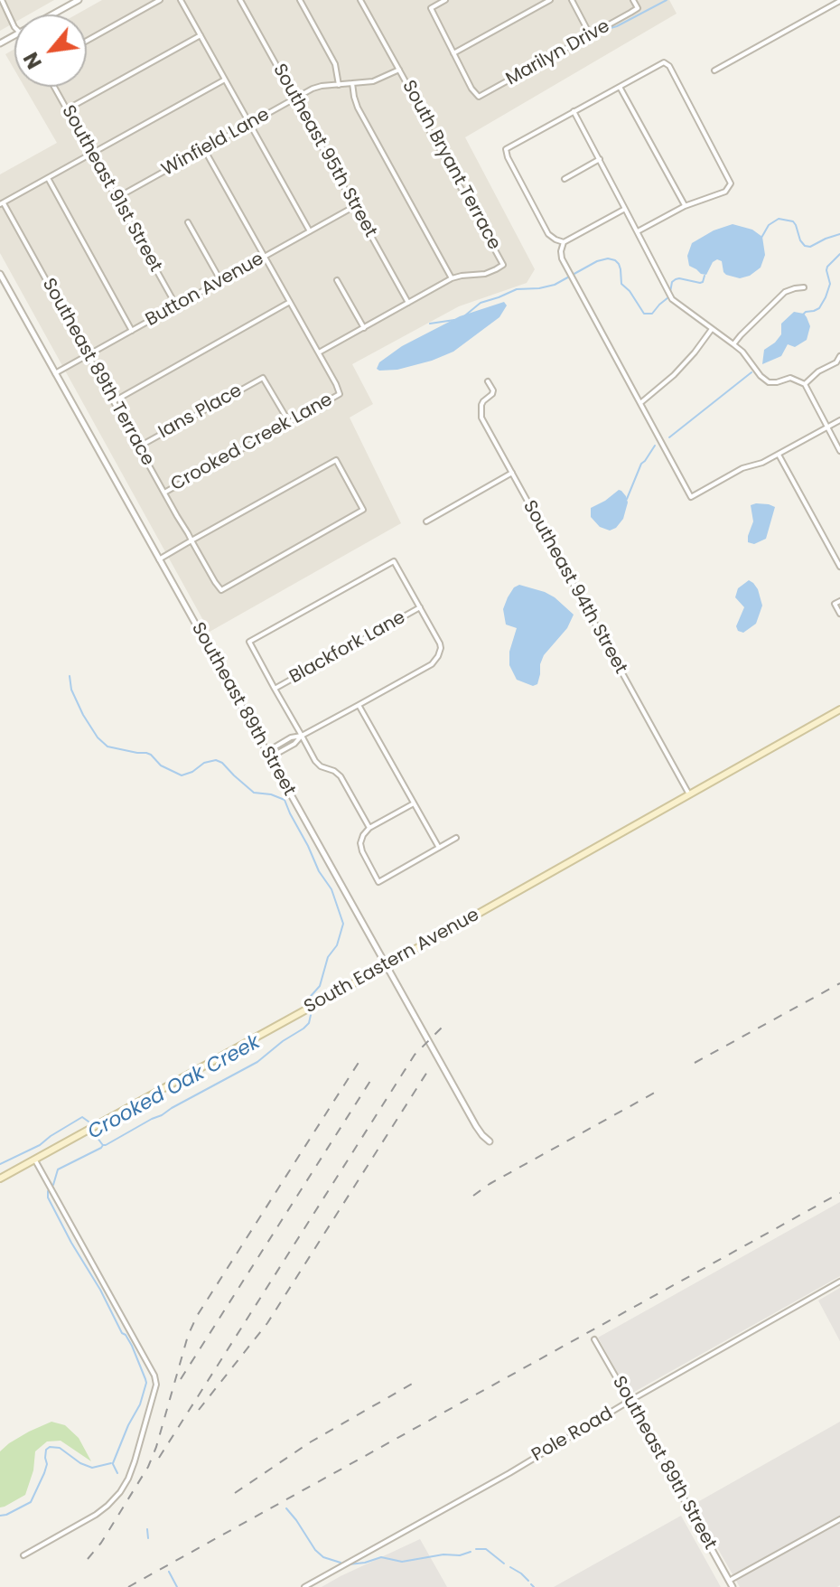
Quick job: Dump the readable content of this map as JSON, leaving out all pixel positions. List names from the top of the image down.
{
  "streets": {
    "main road": ["South Eastern Avenue"],
    "street": [
      "Marilyn Drive",
      "Winfield Lane",
      "Southeast 95th Street",
      "South Bryant Terrace",
      "Southeast 91st Street",
      "Button Avenue",
      "Southeast 89th Terrace",
      "Ians Place",
      "Crooked Creek Lane",
      "Southeast 94th Street",
      "Blackfork Lane",
      "Southeast 89th Street",
      "Pole Road"
    ]
  },
  "crossings": [
    ["Winfield Lane", "Southeast 95th Street"],
    ["Winfield Lane", "South Bryant Terrace"],
    ["Winfield Lane", "Southeast 91st Street"],
    ["Southeast 95th Street", "South Bryant Terrace"],
    ["Southeast 95th Street", "Button Avenue"],
    ["South Bryant Terrace", "Crooked Creek Lane"],
    ["Southeast 91st Street", "Button Avenue"],
    ["Button Avenue", "Southeast 89th Terrace"],
    ["Button Avenue", "Southeast 89th Street"],
    ["Southeast 89th Terrace", "Ians Place"],
    ["Southeast 89th Terrace", "Crooked Creek Lane"],
    ["Southeast 89th Terrace", "Southeast 89th Street"],
    ["Ians Place", "Crooked Creek Lane"],
    ["Southeast 94th Street", "South Eastern Avenue"],
    ["Southeast 89th Street", "South Eastern Avenue"],
    ["Southeast 89th Street", "Pole Road"]
  ],
  "water": ["Crooked Oak Creek"],
  "north": "bottom left"
}
